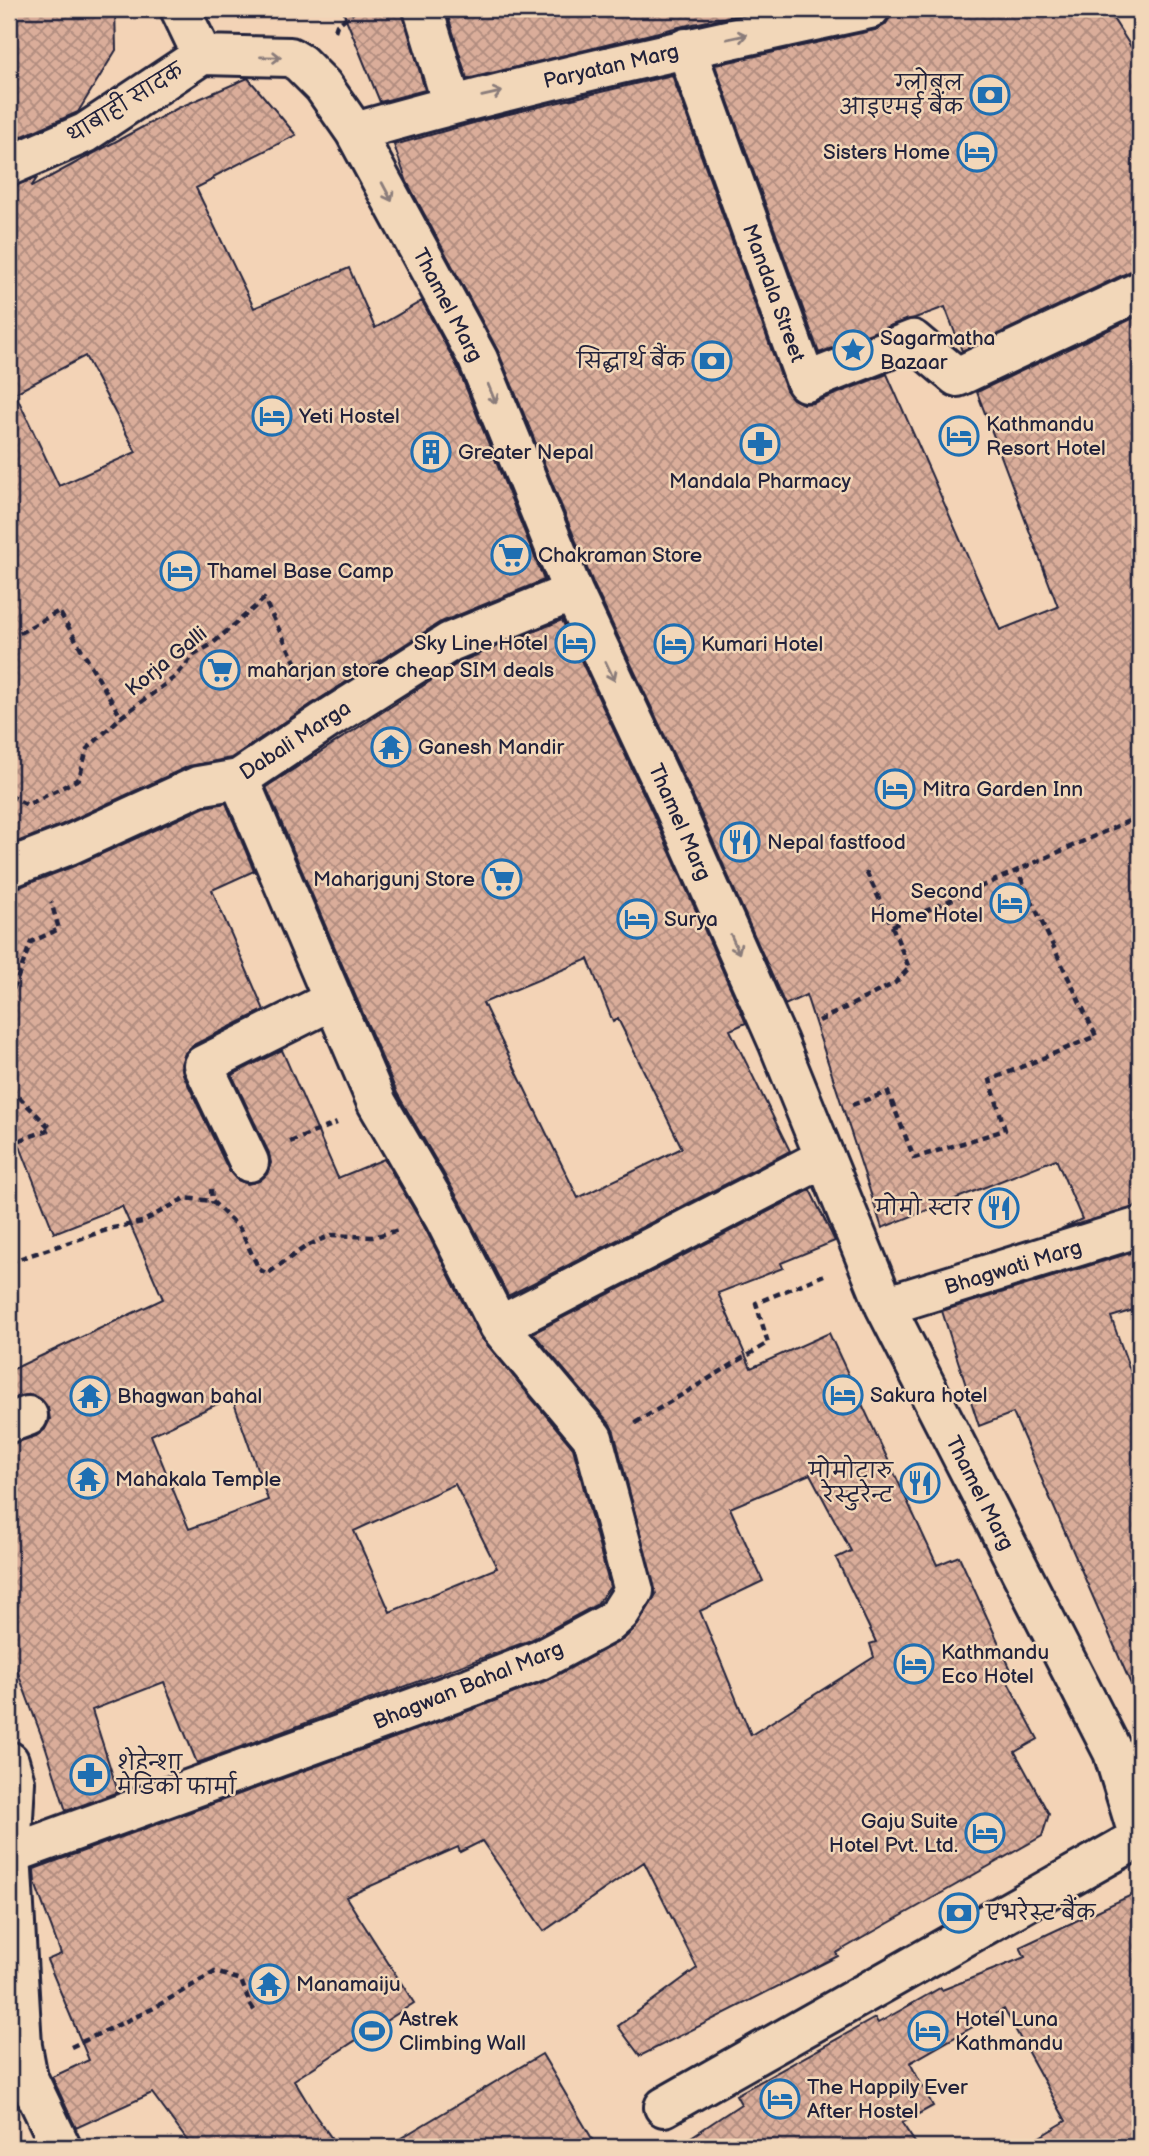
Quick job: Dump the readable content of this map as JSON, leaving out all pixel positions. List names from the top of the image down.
{
  "streets": {
    "street": [
      "Paryatan Marg",
      "थाबाही सादक",
      "Mandala Street",
      "Thamel Marg",
      "Dabali Marga",
      "Bhagwati Marg",
      "Bhagwan Bahal Marg"
    ],
    "path": ["Korja Galli"]
  },
  "crossings": [
    ["Paryatan Marg", "Mandala Street"],
    ["Paryatan Marg", "Thamel Marg"],
    ["थाबाही सादक", "Thamel Marg"],
    ["Thamel Marg", "Dabali Marga"],
    ["Thamel Marg", "Bhagwati Marg"],
    ["Korja Galli", "Dabali Marga"],
    ["Dabali Marga", "Bhagwan Bahal Marg"]
  ],
  "one_way": ["Paryatan Marg", "Thamel Marg"],
  "places": {
    "bank": ["ग्लोबल आइएमई बैंक", "सिद्धार्थ बैंक", "एभरेस्ट बैंक"],
    "hotel": [
      "Sisters Home",
      "Yeti Hostel",
      "Kathmandu Resort Hotel",
      "Thamel Base Camp",
      "Sky Line Hotel",
      "Kumari Hotel",
      "Mitra Garden Inn",
      "Second Home Hotel",
      "Surya",
      "Sakura hotel",
      "Kathmandu Eco Hotel",
      "Gaju Suite Hotel Pvt. Ltd.",
      "Hotel Luna Kathmandu",
      "The Happily Ever After Hostel"
    ],
    "place": ["Sagarmatha Bazaar"],
    "pharmacy": ["Mandala Pharmacy", "शेहेन्शा मेडिको फार्मा"],
    "building": ["Greater Nepal"],
    "supermarket": ["Chakraman Store", "maharjan store cheap SIM deals", "Maharjgunj Store"],
    "temple": [
      "Ganesh Mandir",
      "Bhagwan bahal",
      "Mahakala Temple",
      "Manamaiju"
    ],
    "restaurant": ["Nepal fastfood", "मोमो स्टार", "मोमोटारु रेस्टुरेन्ट"],
    "sports": ["Astrek Climbing Wall"]
  }
}
